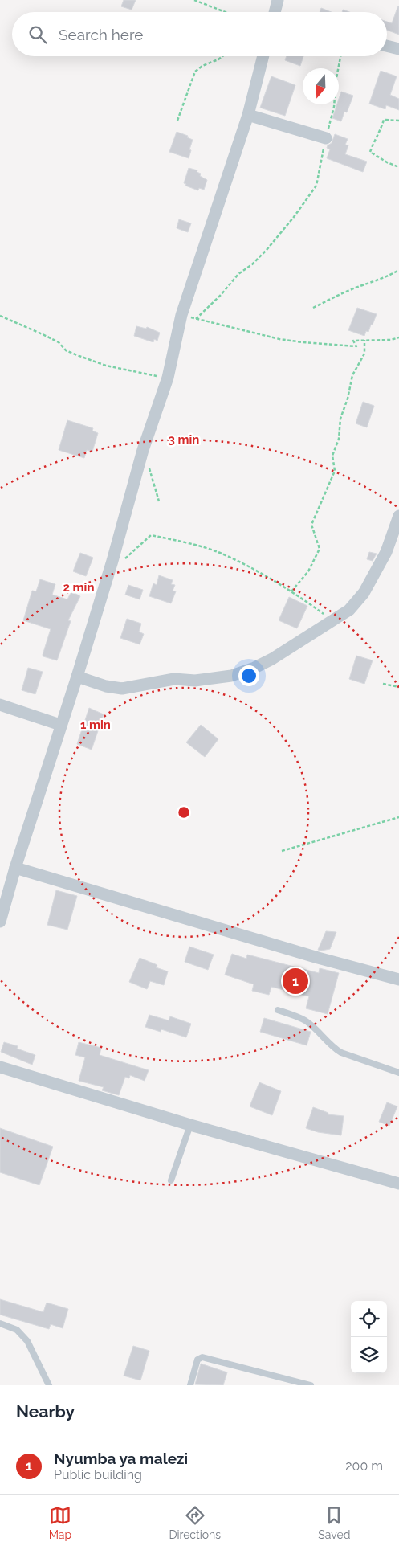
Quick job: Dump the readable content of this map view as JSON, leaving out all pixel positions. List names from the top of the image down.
{
  "north": "bottom",
  "page": {
    "search": "Search here",
    "pins": "1",
    "heading": "Nearby",
    "list": [
      {
        "mark": "1",
        "name": "Nyumba ya malezi",
        "note": "Public building",
        "value": "200 m"
      }
    ],
    "nav": ["Map", "Directions", "Saved"]
  },
  "rings": ["3 min", "2 min", "1 min"]
}
